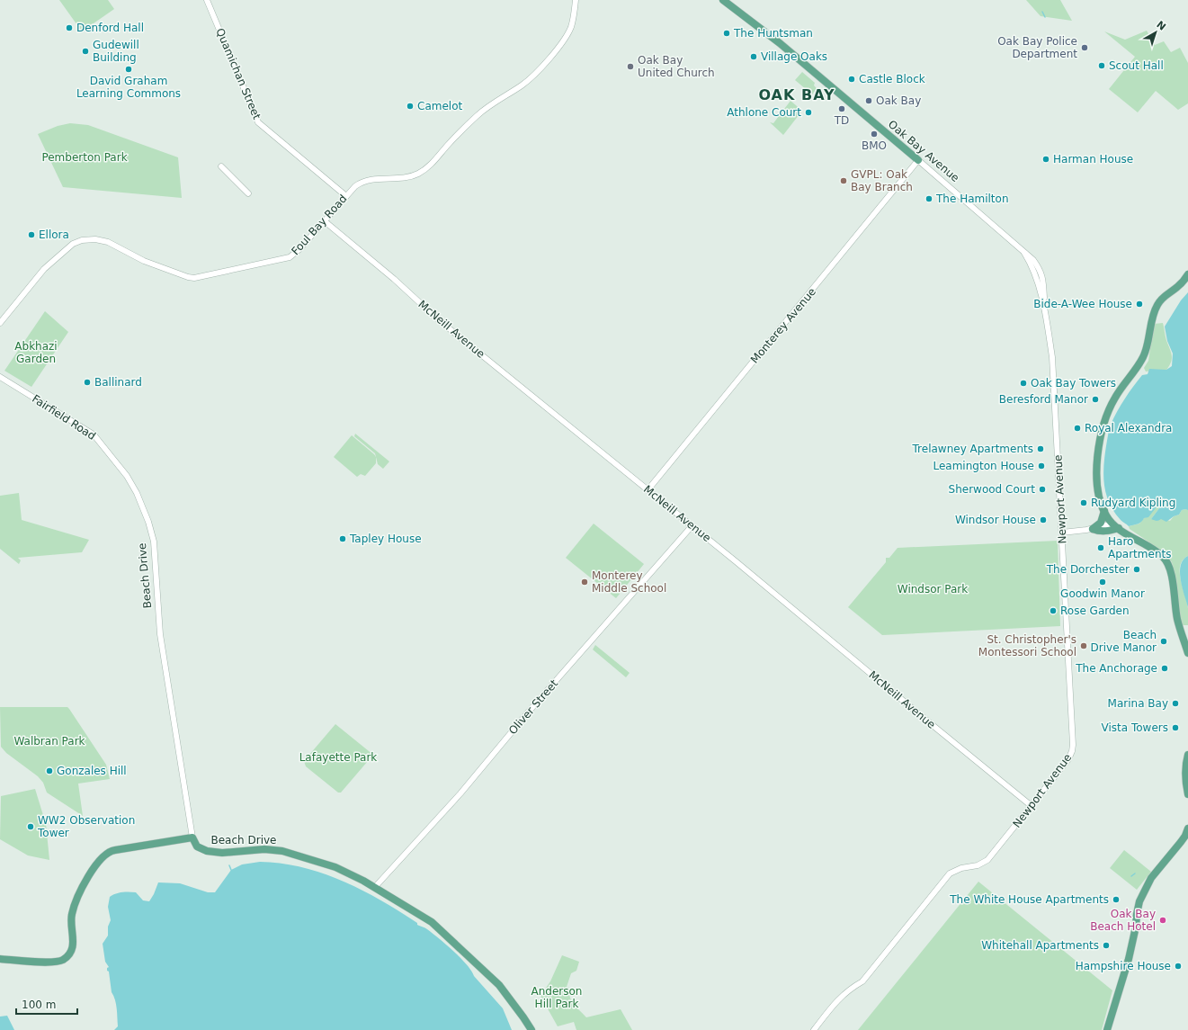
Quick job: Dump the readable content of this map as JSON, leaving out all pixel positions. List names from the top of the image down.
{
  "streets": {
    "main road": ["Oak Bay Avenue", "Beach Drive"],
    "street": [
      "Quamichan Street",
      "Foul Bay Road",
      "Monterey Avenue",
      "McNeill Avenue",
      "Fairfield Road",
      "Newport Avenue",
      "Oliver Street"
    ]
  },
  "crossings": [
    ["Quamichan Street", "Foul Bay Road"],
    ["Oak Bay Avenue", "Monterey Avenue"],
    ["Oak Bay Avenue", "Newport Avenue"],
    ["Foul Bay Road", "McNeill Avenue"],
    ["Monterey Avenue", "McNeill Avenue"],
    ["McNeill Avenue", "Newport Avenue"],
    ["McNeill Avenue", "Oliver Street"],
    ["Fairfield Road", "Beach Drive"],
    ["Beach Drive", "Oliver Street"]
  ],
  "districts": ["OAK BAY"],
  "parks": [
    "Pemberton Park",
    "Abkhazi Garden",
    "Windsor Park",
    "Walbran Park",
    "Lafayette Park",
    "Anderson Hill Park"
  ],
  "places": [
    "Denford Hall",
    "The Huntsman",
    "Oak Bay Police Department",
    "Gudewill Building",
    "Village Oaks",
    "Scout Hall",
    "Oak Bay United Church",
    "David Graham Learning Commons",
    "Castle Block",
    "Oak Bay",
    "Camelot",
    "TD",
    "Athlone Court",
    "BMO",
    "Harman House",
    "GVPL: Oak Bay Branch",
    "The Hamilton",
    "Ellora",
    "Bide-A-Wee House",
    "Ballinard",
    "Oak Bay Towers",
    "Beresford Manor",
    "Royal Alexandra",
    "Trelawney Apartments",
    "Leamington House",
    "Sherwood Court",
    "Rudyard Kipling",
    "Windsor House",
    "Tapley House",
    "Haro Apartments",
    "The Dorchester",
    "Monterey Middle School",
    "Goodwin Manor",
    "Rose Garden",
    "Beach Drive Manor",
    "St. Christopher's Montessori School",
    "The Anchorage",
    "Marina Bay",
    "Vista Towers",
    "Gonzales Hill",
    "WW2 Observation Tower",
    "The White House Apartments",
    "Oak Bay Beach Hotel",
    "Whitehall Apartments",
    "Hampshire House"
  ],
  "scale_bar": "100 m",
  "north": "top right"
}
